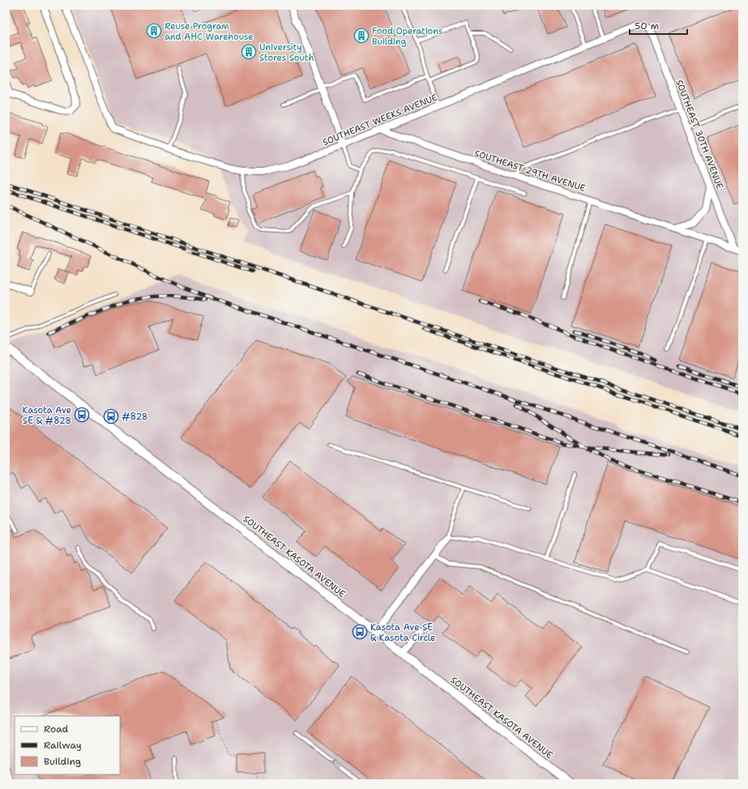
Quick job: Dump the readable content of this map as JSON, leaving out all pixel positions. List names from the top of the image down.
{
  "streets": {
    "street": [
      "SOUTHEAST WEEKS AVENUE",
      "SOUTHEAST 30TH AVENUE",
      "SOUTHEAST 29TH AVENUE",
      "SOUTHEAST KASOTA AVENUE"
    ]
  },
  "crossings": [
    ["SOUTHEAST WEEKS AVENUE", "SOUTHEAST 30TH AVENUE"],
    ["SOUTHEAST WEEKS AVENUE", "SOUTHEAST 29TH AVENUE"],
    ["SOUTHEAST 30TH AVENUE", "SOUTHEAST 29TH AVENUE"]
  ],
  "places": {
    "building": ["Reuse Program and AHC Warehouse", "Food Operations Building", "University Stores South"],
    "bus stop": ["Kasota Ave SE & #828", "#828", "Kasota Ave SE & Kasota Circle"]
  },
  "legend": ["Road", "Railway", "Building"],
  "scale_bar": "50 m"
}
